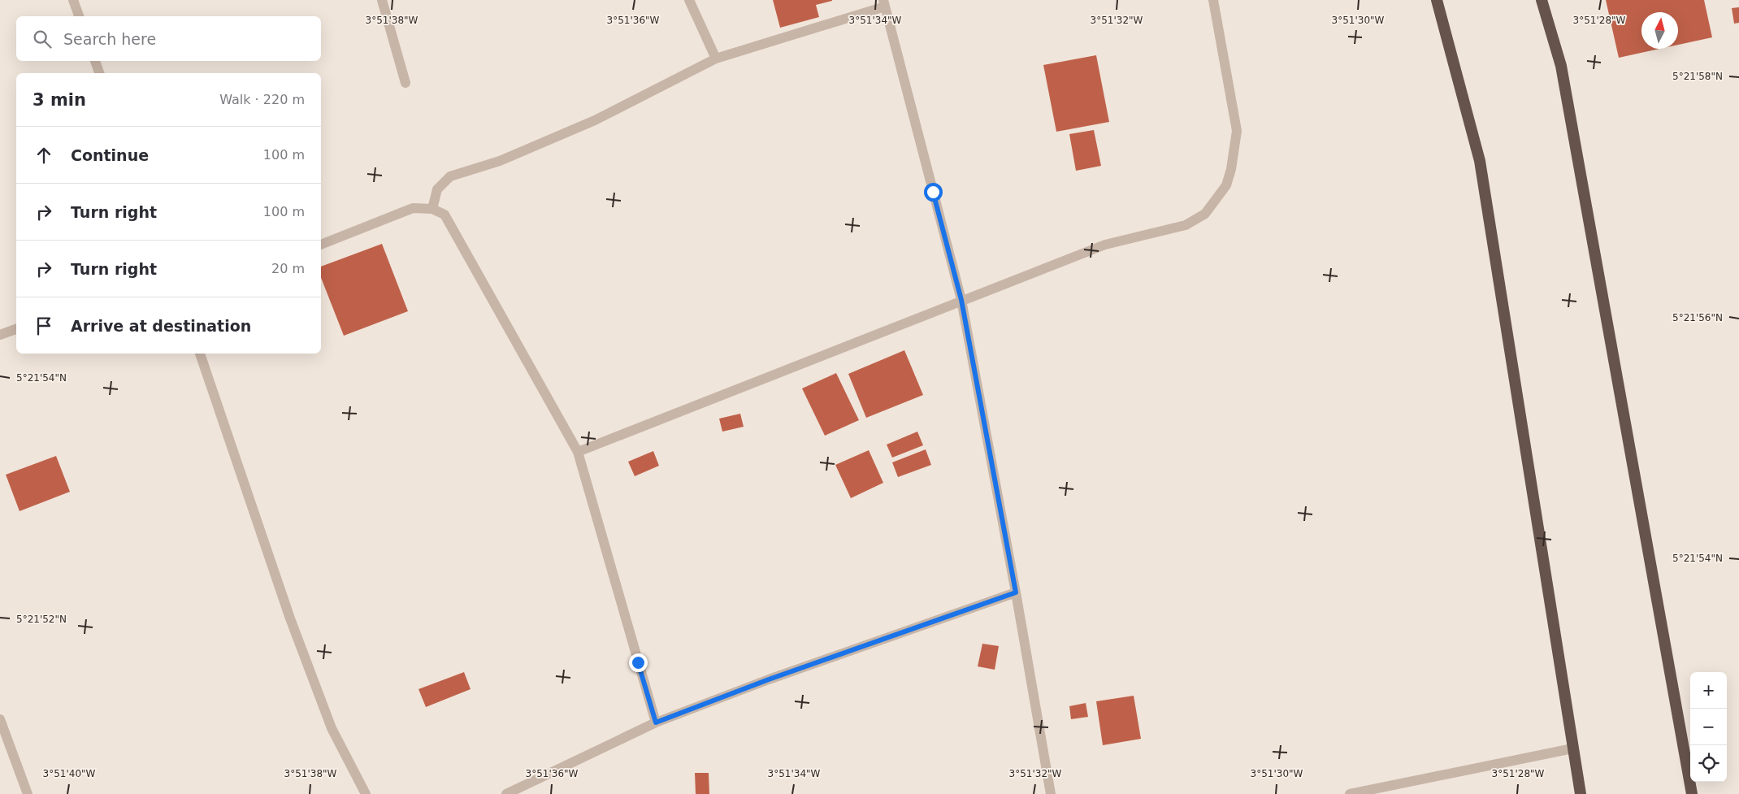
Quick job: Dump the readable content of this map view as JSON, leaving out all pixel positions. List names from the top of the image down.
{
  "north": "top",
  "page": {
    "search": "Search here",
    "heading": ["3 min", "Walk · 220 m"],
    "list": [
      ["Continue", "100 m"],
      ["Turn right", "100 m"],
      ["Turn right", "20 m"],
      "Arrive at destination"
    ],
    "map_buttons": ["+", "−"]
  },
  "coordinates": [
    "3°51'38\"W",
    "3°51'36\"W",
    "3°51'34\"W",
    "3°51'32\"W",
    "3°51'30\"W",
    "3°51'28\"W",
    "5°21'58\"N",
    "5°21'56\"N",
    "5°21'54\"N",
    "5°21'52\"N",
    "3°51'40\"W"
  ]
}
